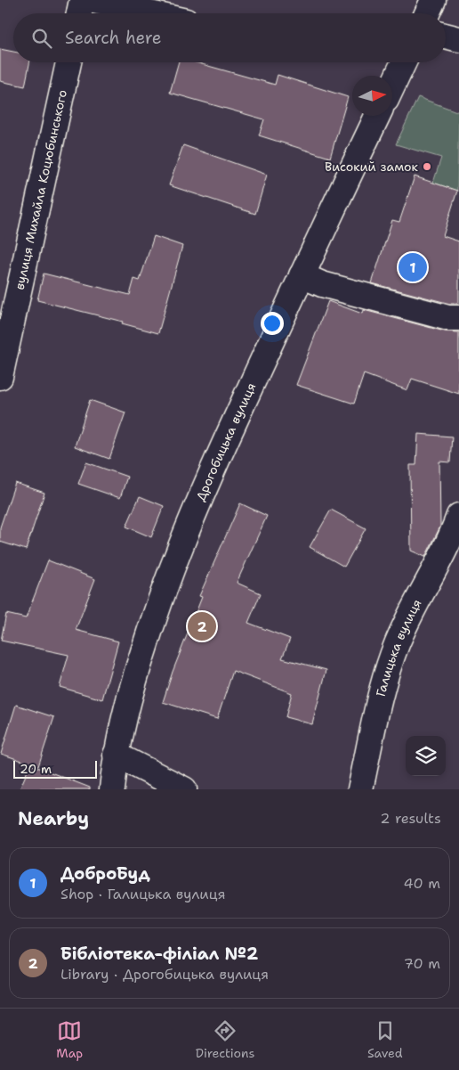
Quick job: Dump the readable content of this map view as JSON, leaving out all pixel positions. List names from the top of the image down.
{
  "streets": {
    "street": ["вулиця Михайла Коцюбинського", "Дрогобицька вулиця", "Галицька вулиця"]
  },
  "places": ["Високий замок"],
  "scale_bar": "20 m",
  "north": "right",
  "page": {
    "search": "Search here",
    "pins": ["1", "2"],
    "scale": "20 m",
    "heading": ["Nearby", "2 results"],
    "list": [
      {
        "mark": "1",
        "name": "ДоброБуд",
        "note": "Shop · Галицька вулиця",
        "value": "40 m"
      },
      {
        "mark": "2",
        "name": "Бібліотека-філіал №2",
        "note": "Library · Дрогобицька вулиця",
        "value": "70 m"
      }
    ],
    "nav": ["Map", "Directions", "Saved"]
  }
}
